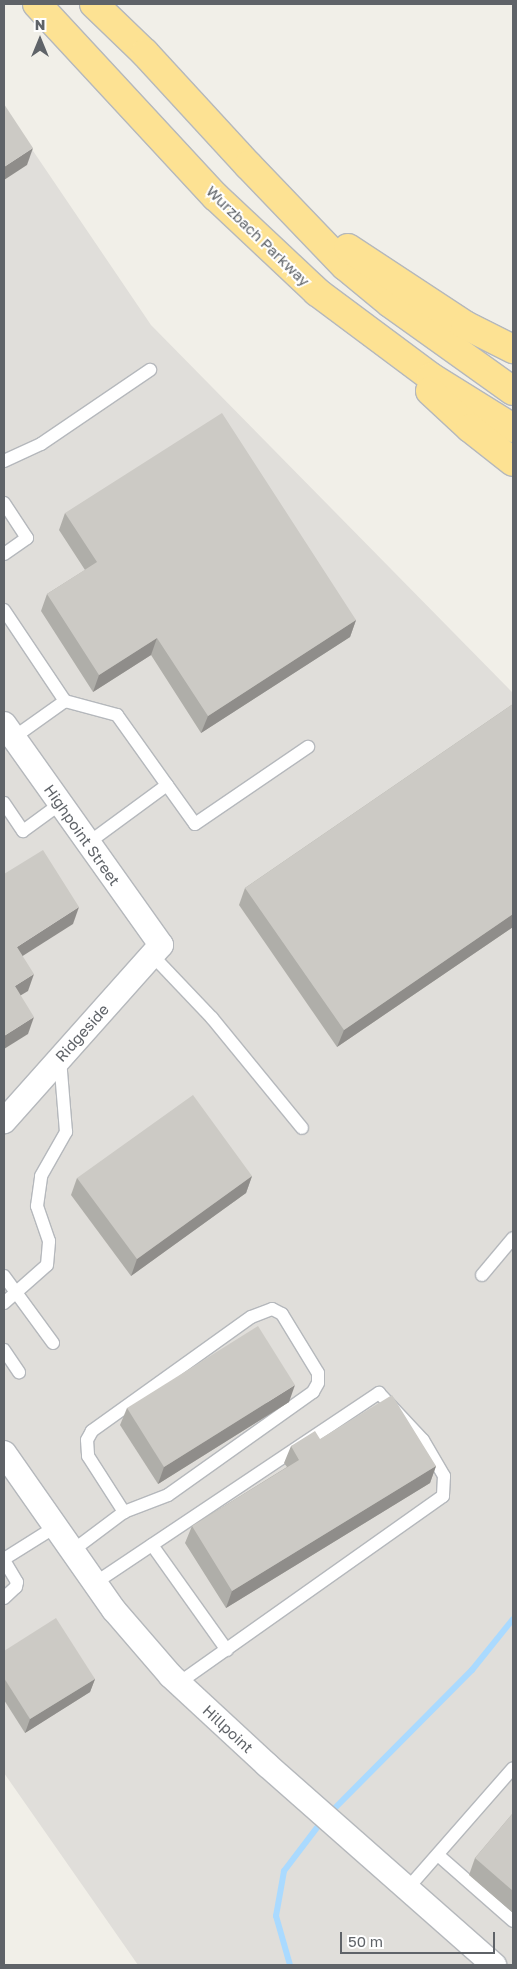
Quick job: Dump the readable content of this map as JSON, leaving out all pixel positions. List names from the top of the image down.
{
  "streets": {
    "highway": ["Wurzbach Parkway"],
    "street": ["Highpoint Street", "Ridgeside", "Hillpoint"]
  },
  "crossings": [
    ["Highpoint Street", "Ridgeside"]
  ],
  "scale_bar": "50 m",
  "north": "top"
}
